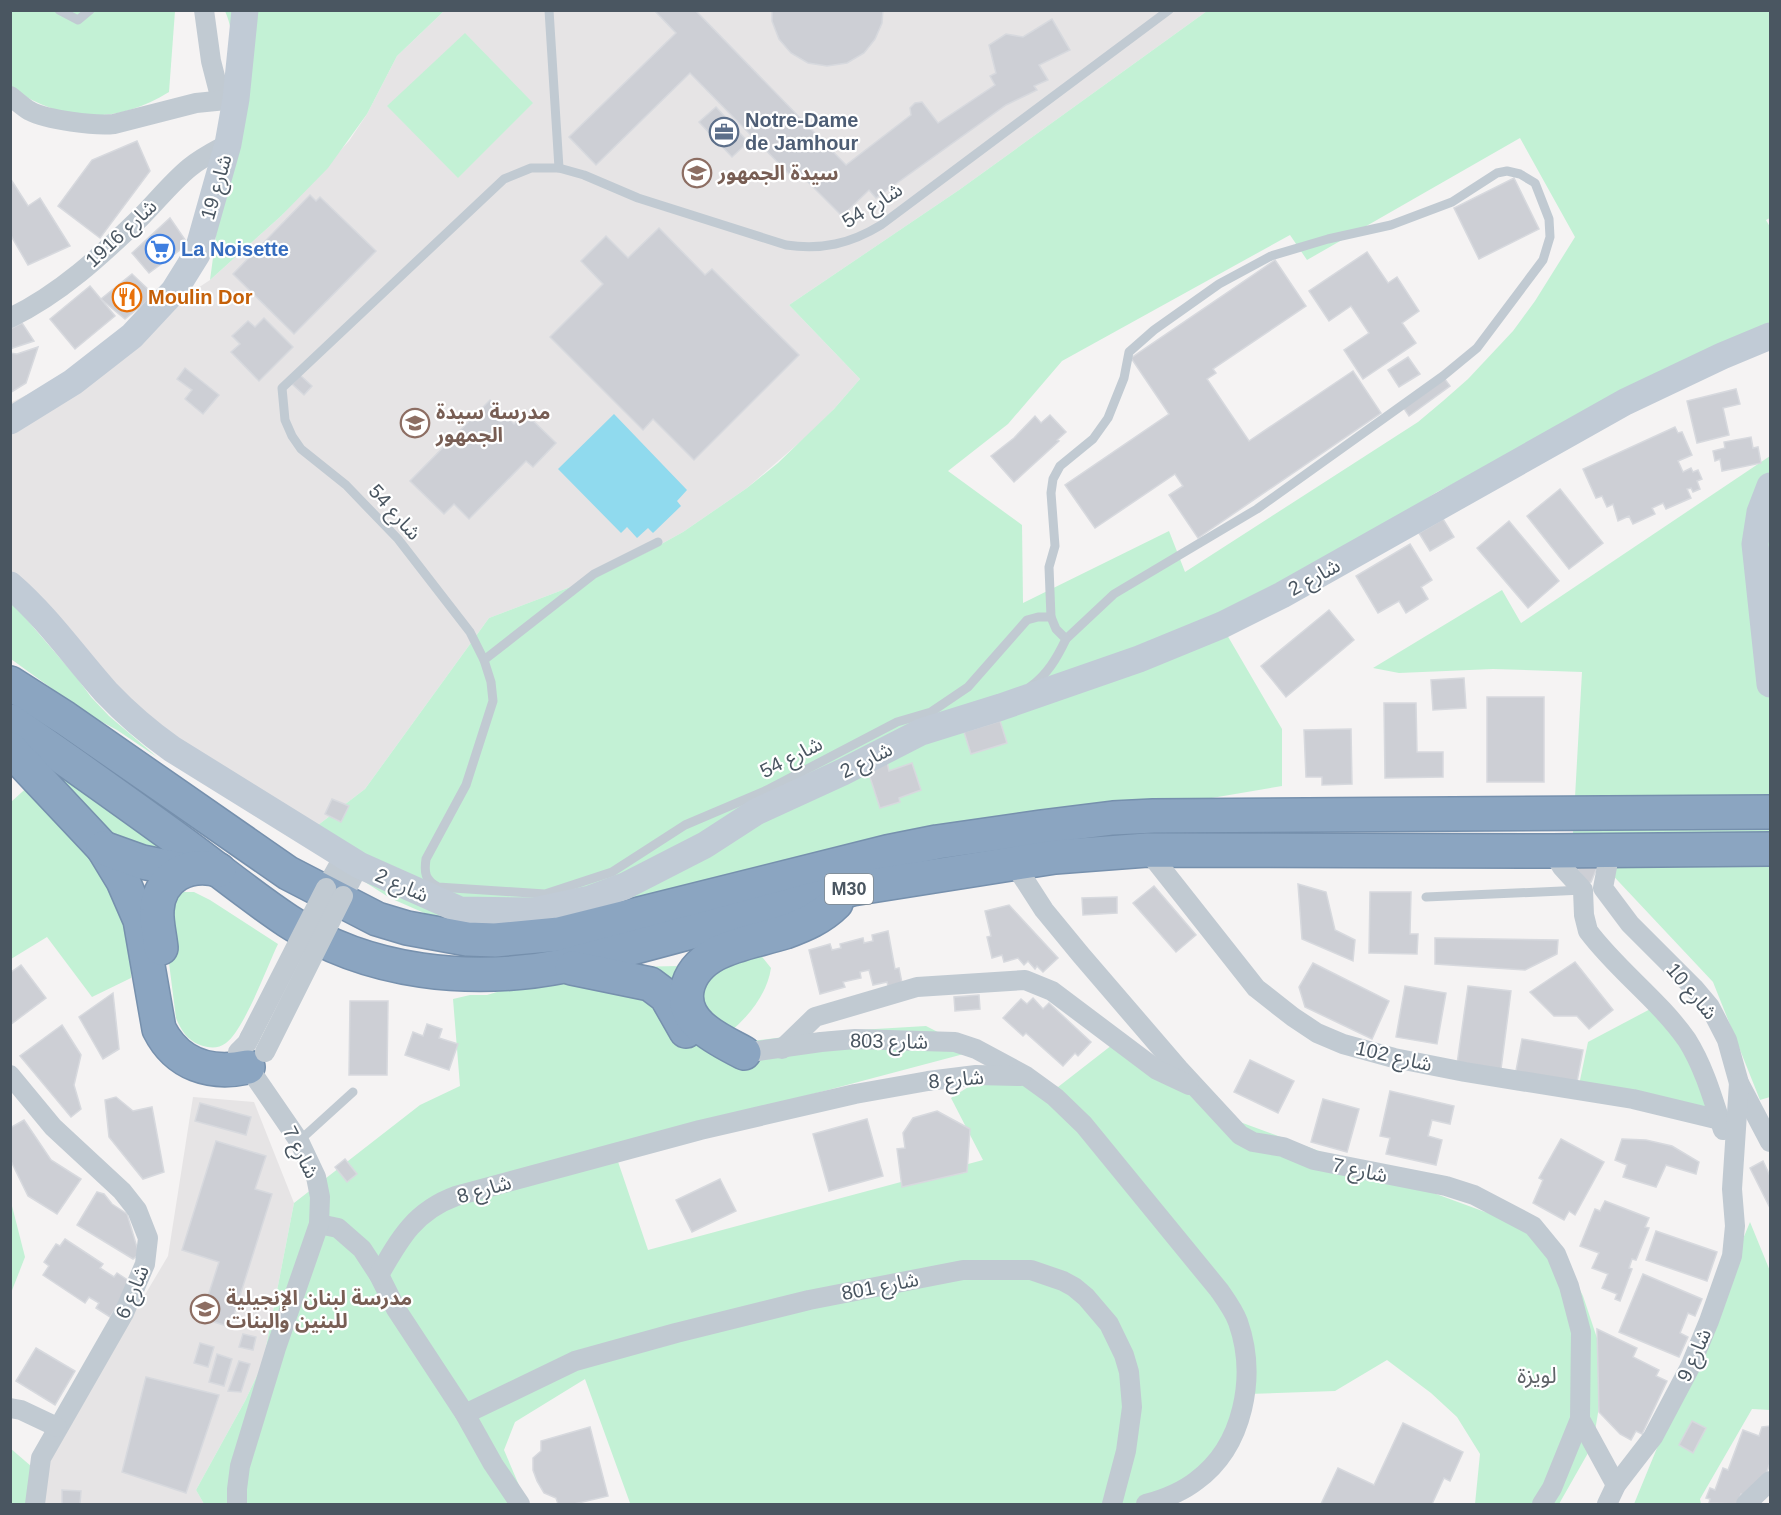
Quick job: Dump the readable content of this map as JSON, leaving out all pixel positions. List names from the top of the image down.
{
  "streets": {
    "highway": ["M30"],
    "street": [
      "شارع 19",
      "شارع 1916",
      "شارع 2",
      "شارع 10",
      "شارع 803",
      "شارع 102",
      "شارع 8",
      "شارع 7",
      "شارع 801",
      "شارع 6",
      "شارع 9"
    ],
    "lane": ["شارع 54"]
  },
  "crossings": [
    ["شارع 19", "شارع 1916"],
    ["M30", "شارع 102"],
    ["M30", "شارع 7"],
    ["شارع 10", "شارع 9"],
    ["شارع 803", "شارع 8"]
  ],
  "districts": ["لويزة"],
  "places": {
    "office": ["Notre-Dame de Jamhour"],
    "school or university": ["سيدة الجمهور", "مدرسة سيدة الجمهور", "مدرسة لبنان الإنجيلية للبنين والبنات"],
    "supermarket": ["La Noisette"],
    "restaurant": ["Moulin Dor"]
  }
}
